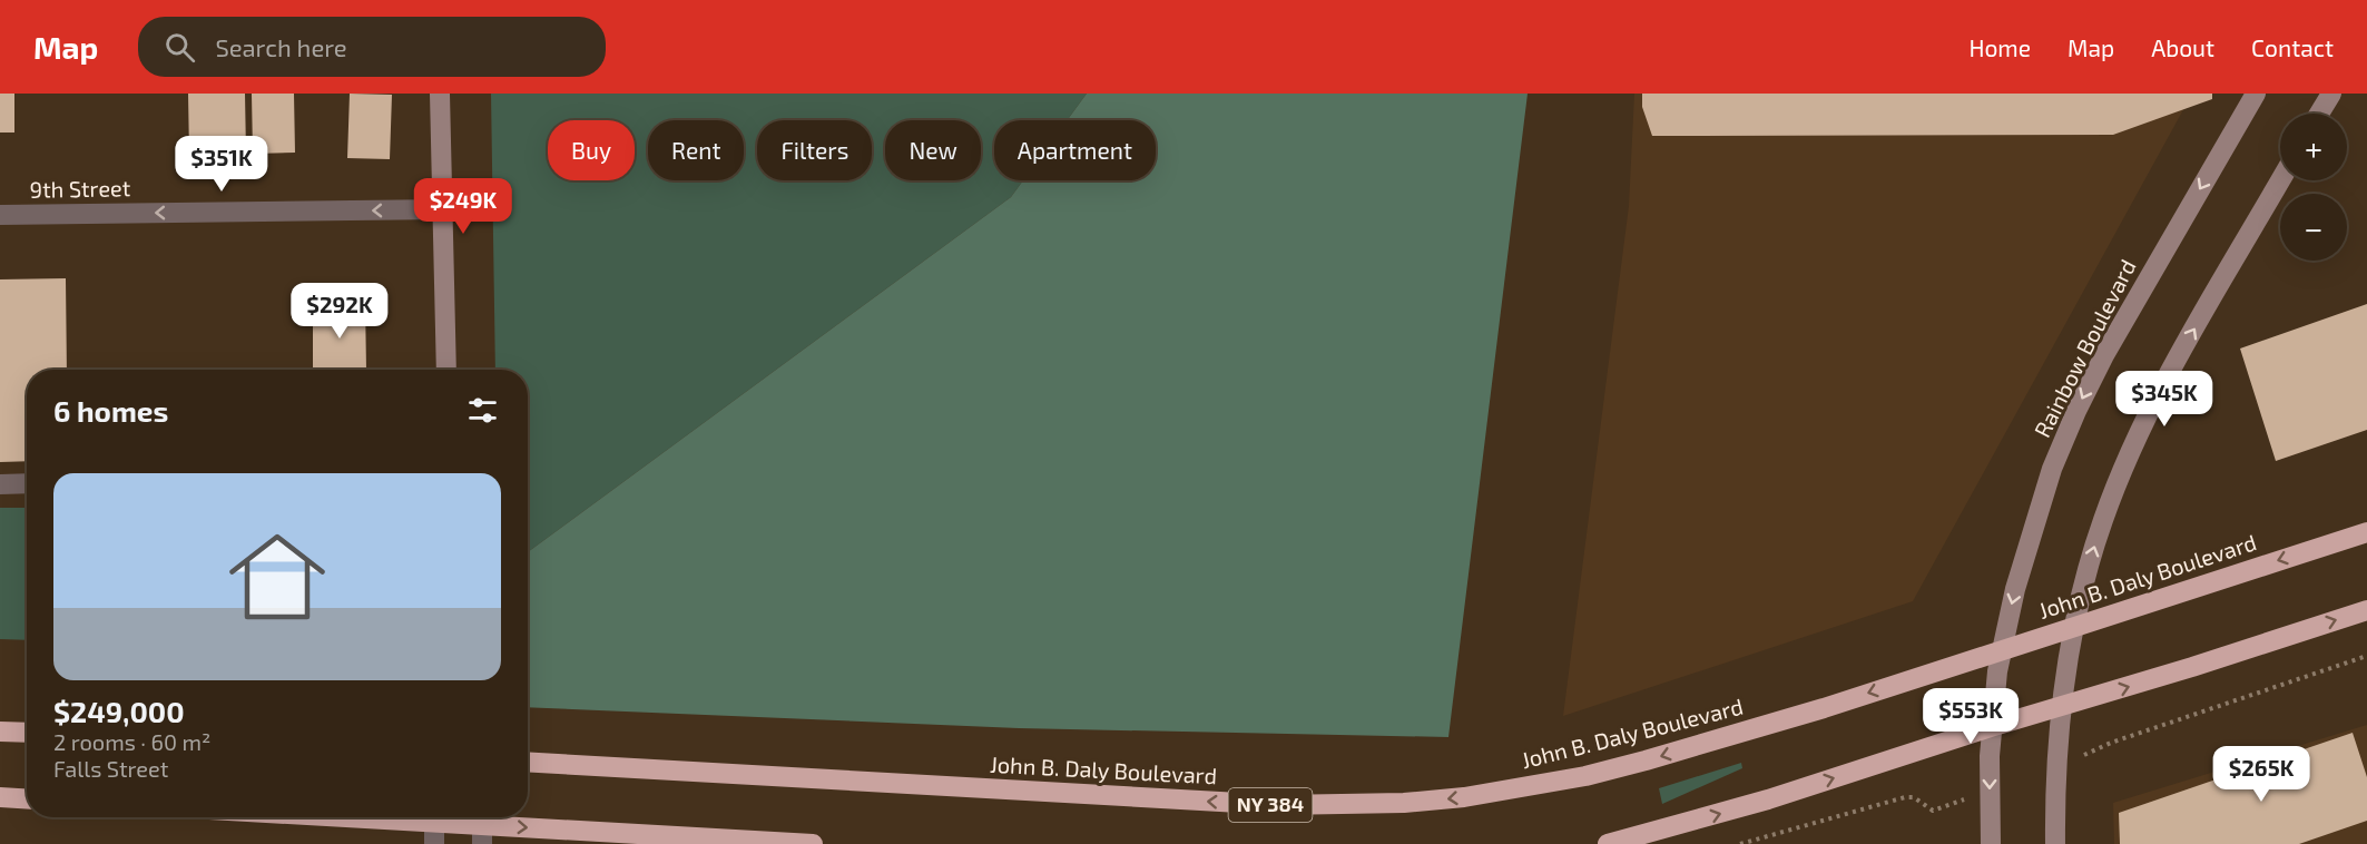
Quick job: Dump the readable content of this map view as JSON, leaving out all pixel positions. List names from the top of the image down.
{
  "streets": {
    "highway": ["John B. Daly Boulevard", "NY 384"],
    "main road": ["Rainbow Boulevard"],
    "street": ["9th Street"]
  },
  "crossings": [
    ["Rainbow Boulevard", "John B. Daly Boulevard"]
  ],
  "one_way": ["9th Street"],
  "page": {
    "header": "Map",
    "search": "Search here",
    "nav": [
      "Home",
      "Map",
      "About",
      "Contact"
    ],
    "map_buttons": ["+", "−"],
    "chip": [
      "Buy",
      "Rent",
      "Filters",
      "New",
      "Apartment"
    ],
    "price": [
      "$351K",
      "$249K",
      "$292K",
      "$345K",
      "$553K",
      "$265K"
    ],
    "heading": "6 homes",
    "list": [
      {
        "name": "$249,000",
        "note": "2 rooms · 60 m² · Falls Street"
      }
    ]
  }
}
